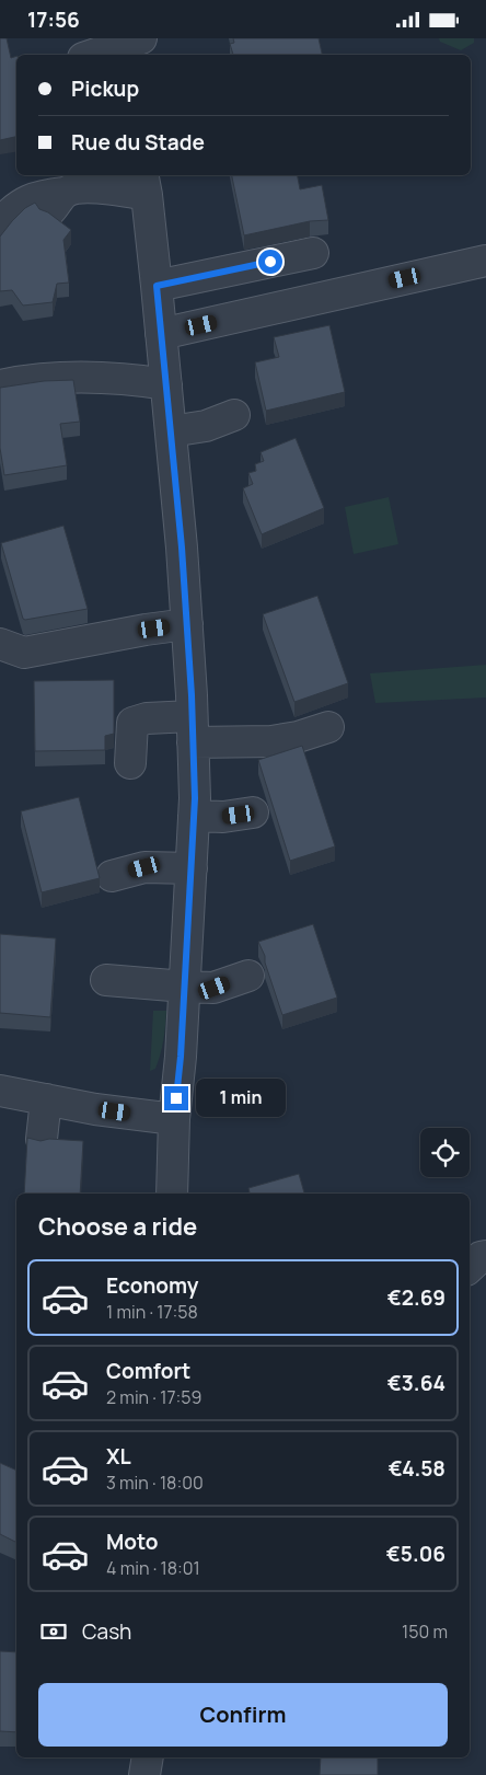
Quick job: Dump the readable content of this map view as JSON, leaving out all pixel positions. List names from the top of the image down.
{
  "page": {
    "status": "17:56",
    "banner": ["Pickup", "Rue du Stade"],
    "bubble": "1 min",
    "heading": "Choose a ride",
    "list": [
      {
        "name": "Economy",
        "note": "1 min · 17:58",
        "value": "€2.69"
      },
      {
        "name": "Comfort",
        "note": "2 min · 17:59",
        "value": "€3.64"
      },
      {
        "name": "XL",
        "note": "3 min · 18:00",
        "value": "€4.58"
      },
      {
        "name": "Moto",
        "note": "4 min · 18:01",
        "value": "€5.06"
      }
    ],
    "pay": ["Cash", "150 m"],
    "buttons": "Confirm"
  }
}
